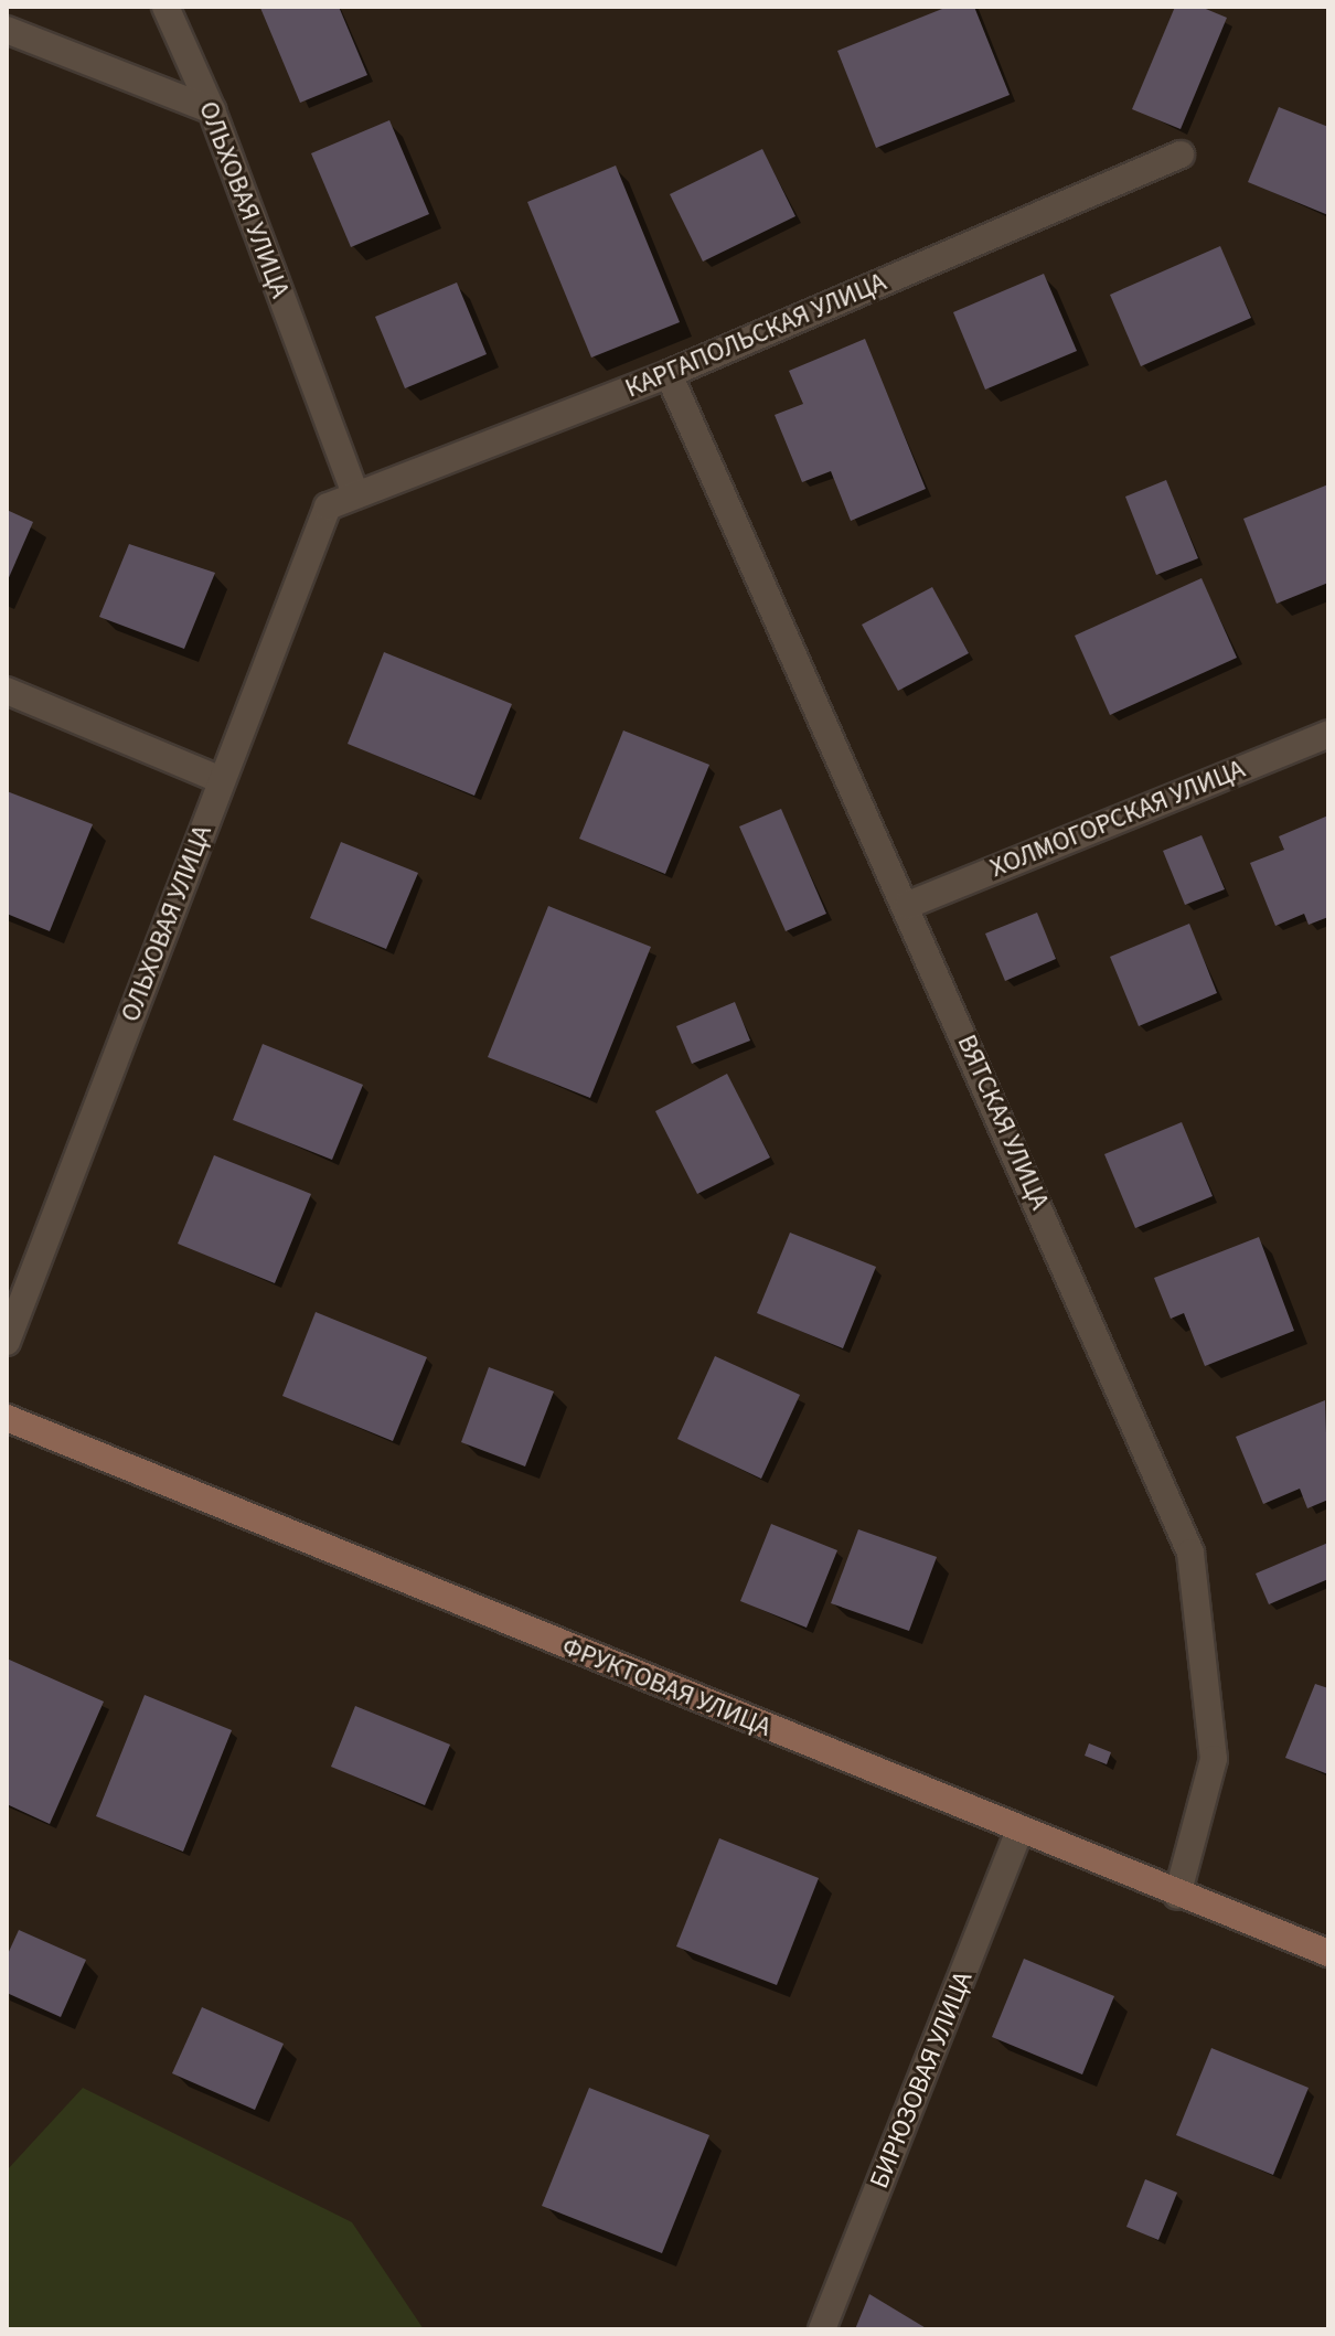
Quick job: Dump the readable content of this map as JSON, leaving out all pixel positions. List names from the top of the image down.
{
  "streets": {
    "street": [
      "ОЛЬХОВАЯ УЛИЦА",
      "КАРГАПОЛЬСКАЯ УЛИЦА",
      "ХОЛМОГОРСКАЯ УЛИЦА",
      "ВЯТСКАЯ УЛИЦА",
      "ФРУКТОВАЯ УЛИЦА",
      "БИРЮЗОВАЯ УЛИЦА"
    ]
  },
  "crossings": [
    ["ОЛЬХОВАЯ УЛИЦА", "КАРГАПОЛЬСКАЯ УЛИЦА"],
    ["КАРГАПОЛЬСКАЯ УЛИЦА", "ВЯТСКАЯ УЛИЦА"],
    ["ХОЛМОГОРСКАЯ УЛИЦА", "ВЯТСКАЯ УЛИЦА"],
    ["ВЯТСКАЯ УЛИЦА", "ФРУКТОВАЯ УЛИЦА"],
    ["ФРУКТОВАЯ УЛИЦА", "БИРЮЗОВАЯ УЛИЦА"]
  ]
}
